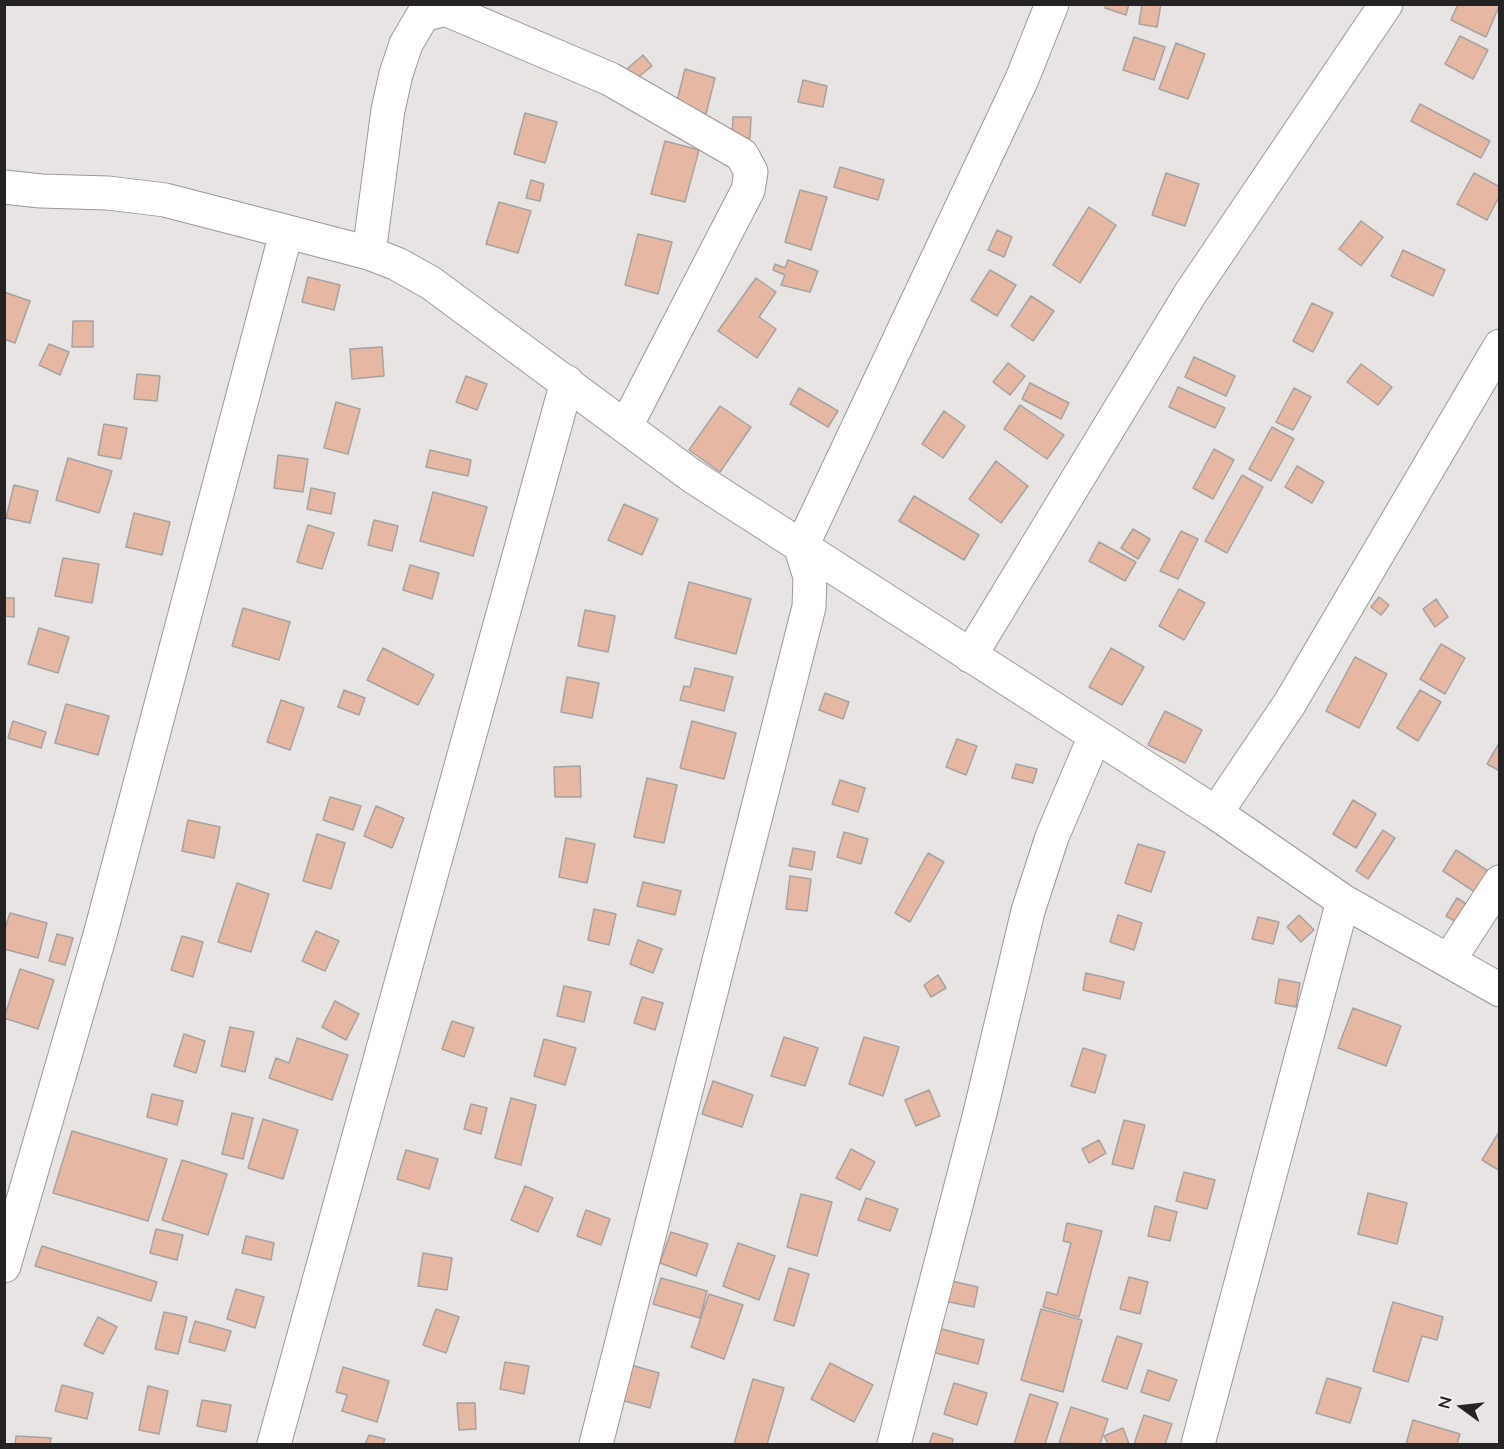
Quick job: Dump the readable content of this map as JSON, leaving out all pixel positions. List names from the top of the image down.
{
  "north": "left"
}
